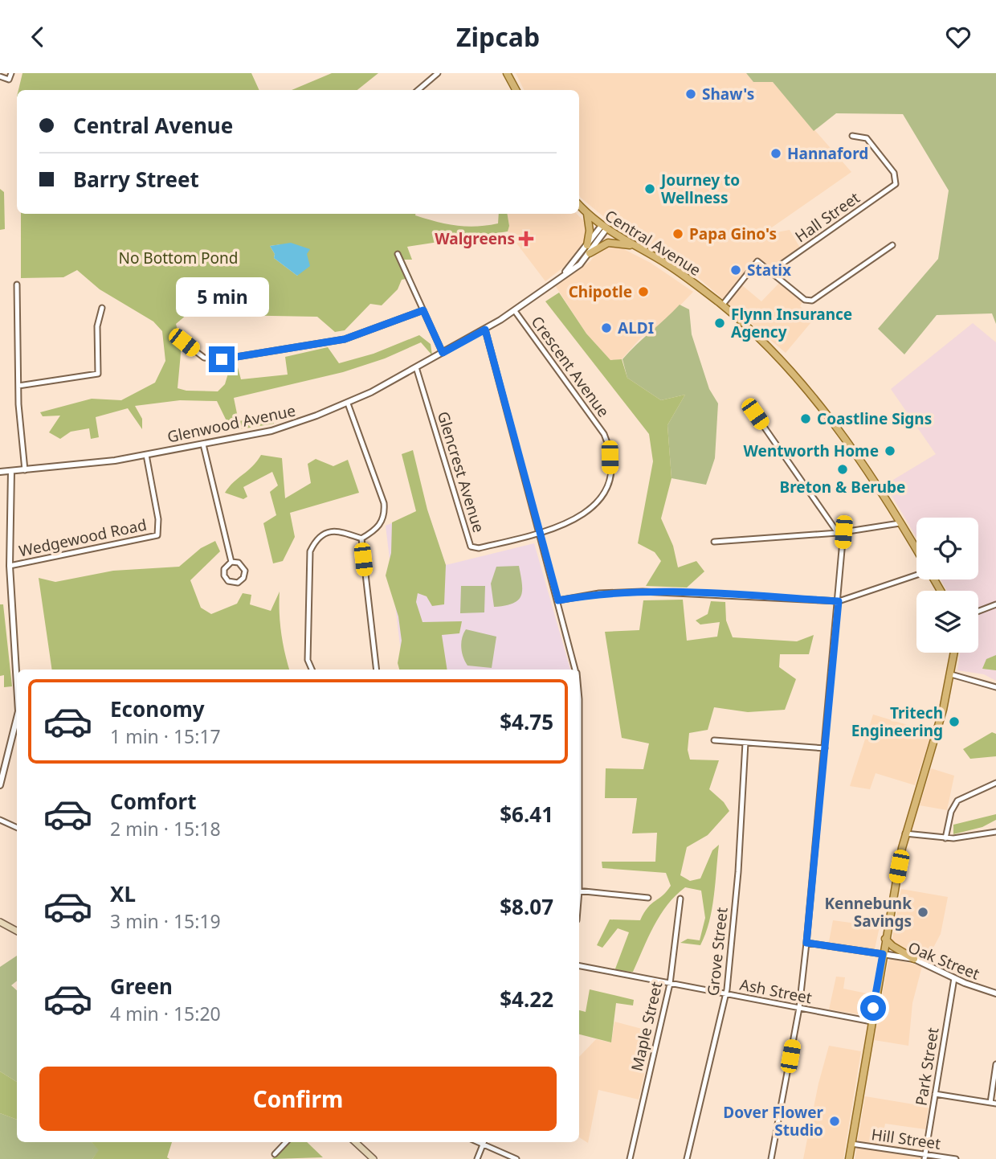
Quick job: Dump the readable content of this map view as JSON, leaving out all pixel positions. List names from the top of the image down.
{
  "streets": {
    "main road": ["Central Avenue"],
    "street": [
      "Hall Street",
      "Crescent Avenue",
      "Glenwood Avenue",
      "Glencrest Avenue",
      "Wedgewood Road",
      "Grove Street",
      "Oak Street",
      "Ash Street",
      "Maple Street",
      "Park Street",
      "Hill Street"
    ]
  },
  "crossings": [
    ["Central Avenue", "Glenwood Avenue"],
    ["Crescent Avenue", "Glenwood Avenue"],
    ["Crescent Avenue", "Glencrest Avenue"],
    ["Glenwood Avenue", "Glencrest Avenue"],
    ["Glenwood Avenue", "Wedgewood Road"],
    ["Grove Street", "Ash Street"],
    ["Oak Street", "Park Street"],
    ["Ash Street", "Maple Street"],
    ["Park Street", "Hill Street"]
  ],
  "parks": ["No Bottom Pond"],
  "places": {
    "other": [
      "Shaw's",
      "Hannaford",
      "Journey to Wellness",
      "Papa Gino's",
      "Statix",
      "Chipotle",
      "Flynn Insurance Agency",
      "ALDI",
      "Coastline Signs",
      "Wentworth Home",
      "Breton & Berube",
      "Tritech Engineering",
      "Kennebunk Savings",
      "Dover Flower Studio"
    ],
    "health": ["Walgreens"]
  },
  "page": {
    "header": "Zipcab",
    "banner": ["Central Avenue", "Barry Street"],
    "bubble": "5 min",
    "list": [
      {
        "name": "Economy",
        "note": "1 min · 15:17",
        "value": "$4.75"
      },
      {
        "name": "Comfort",
        "note": "2 min · 15:18",
        "value": "$6.41"
      },
      {
        "name": "XL",
        "note": "3 min · 15:19",
        "value": "$8.07"
      },
      {
        "name": "Green",
        "note": "4 min · 15:20",
        "value": "$4.22"
      }
    ],
    "buttons": "Confirm"
  }
}
